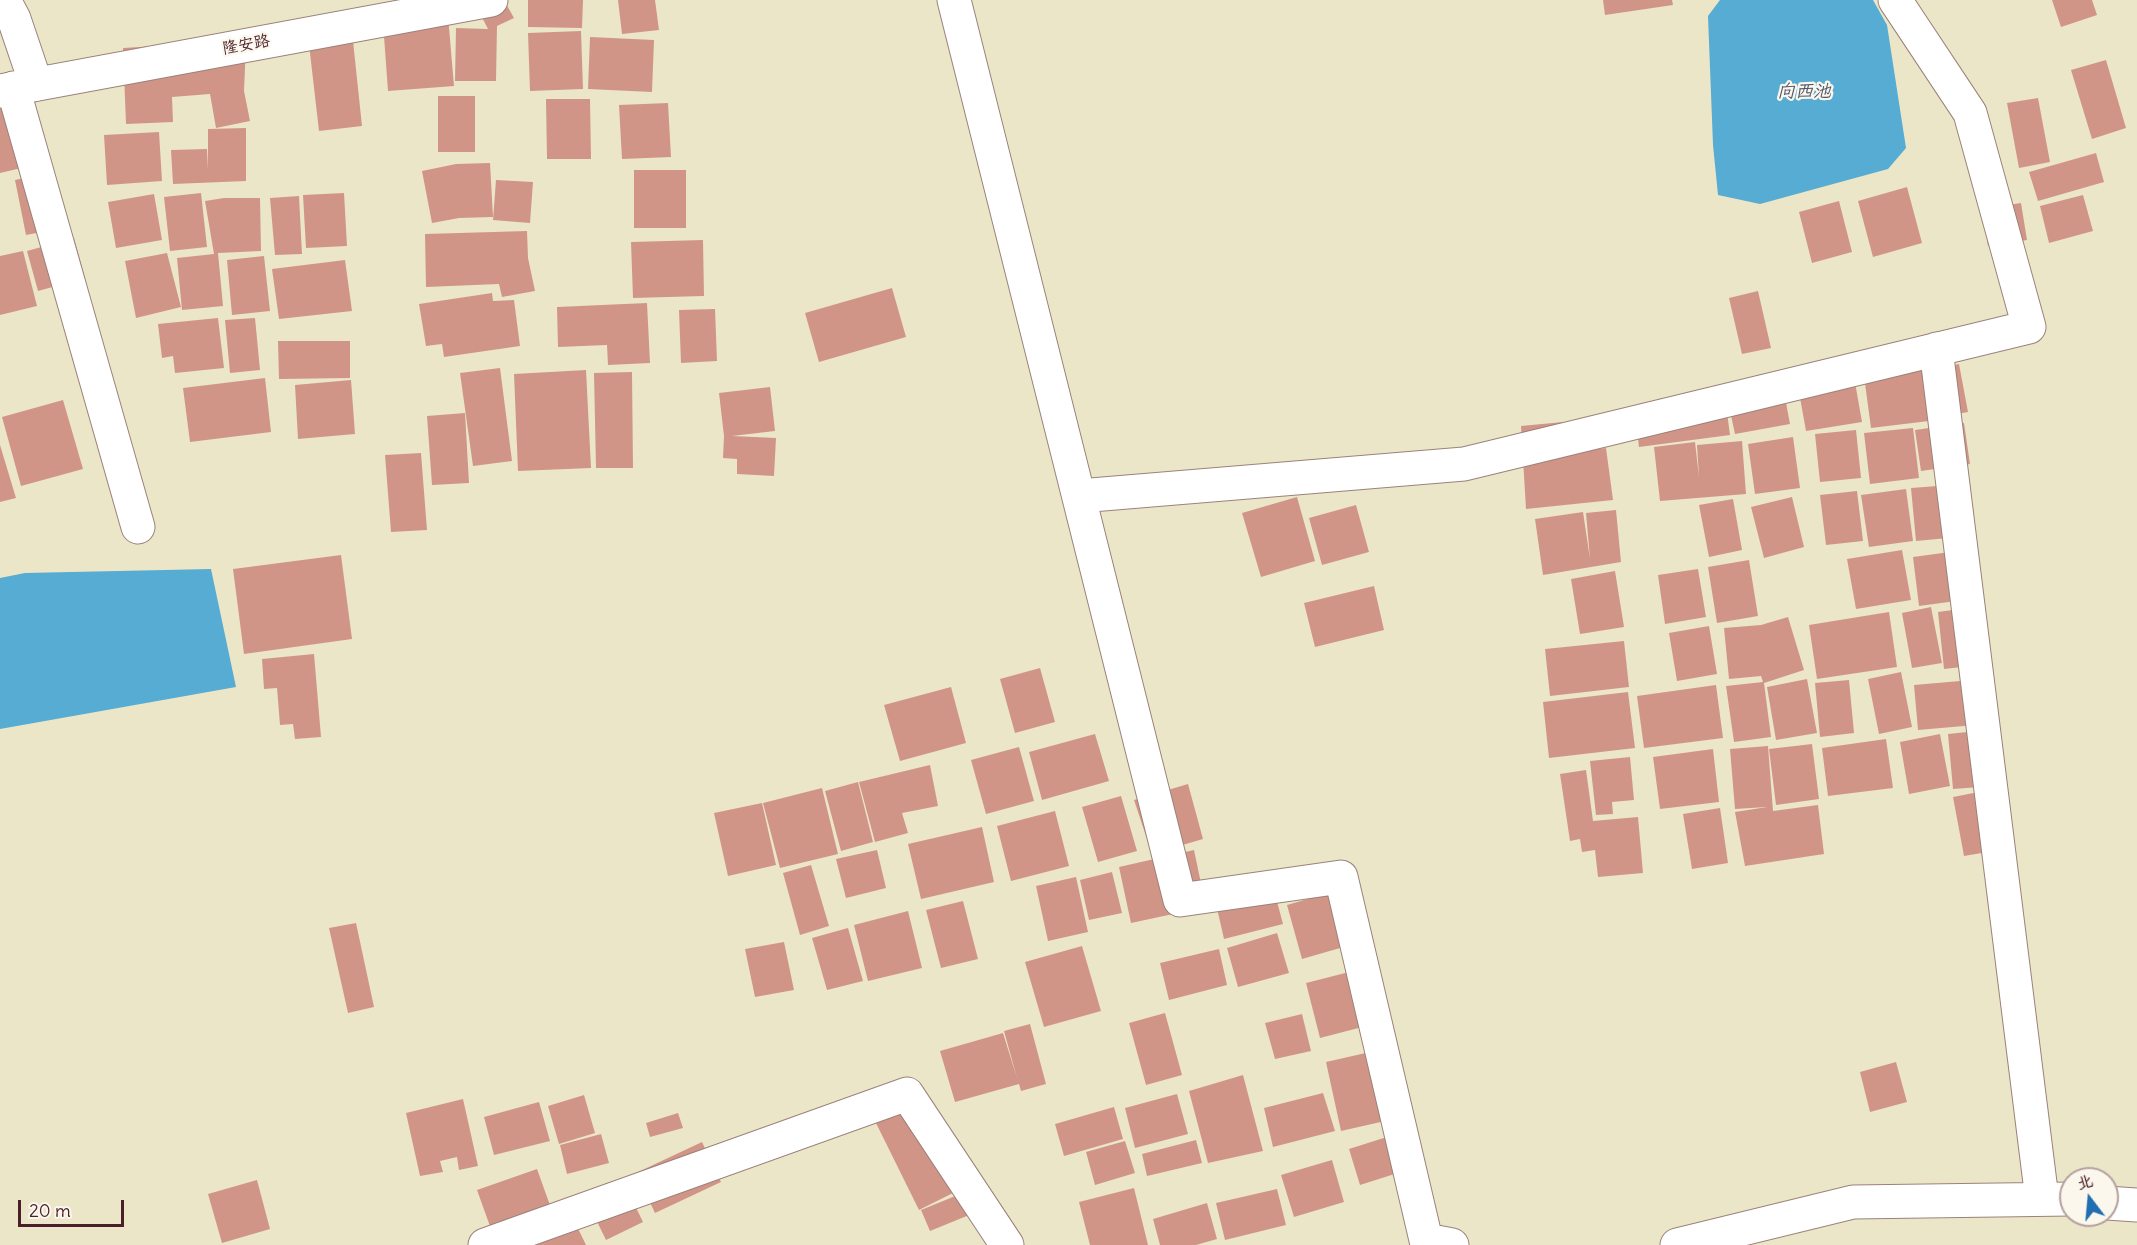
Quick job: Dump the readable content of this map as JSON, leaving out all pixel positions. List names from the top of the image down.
{
  "streets": {
    "street": ["隆安路"]
  },
  "water": ["向西池"],
  "scale_bar": "20 m",
  "north": "top"
}
